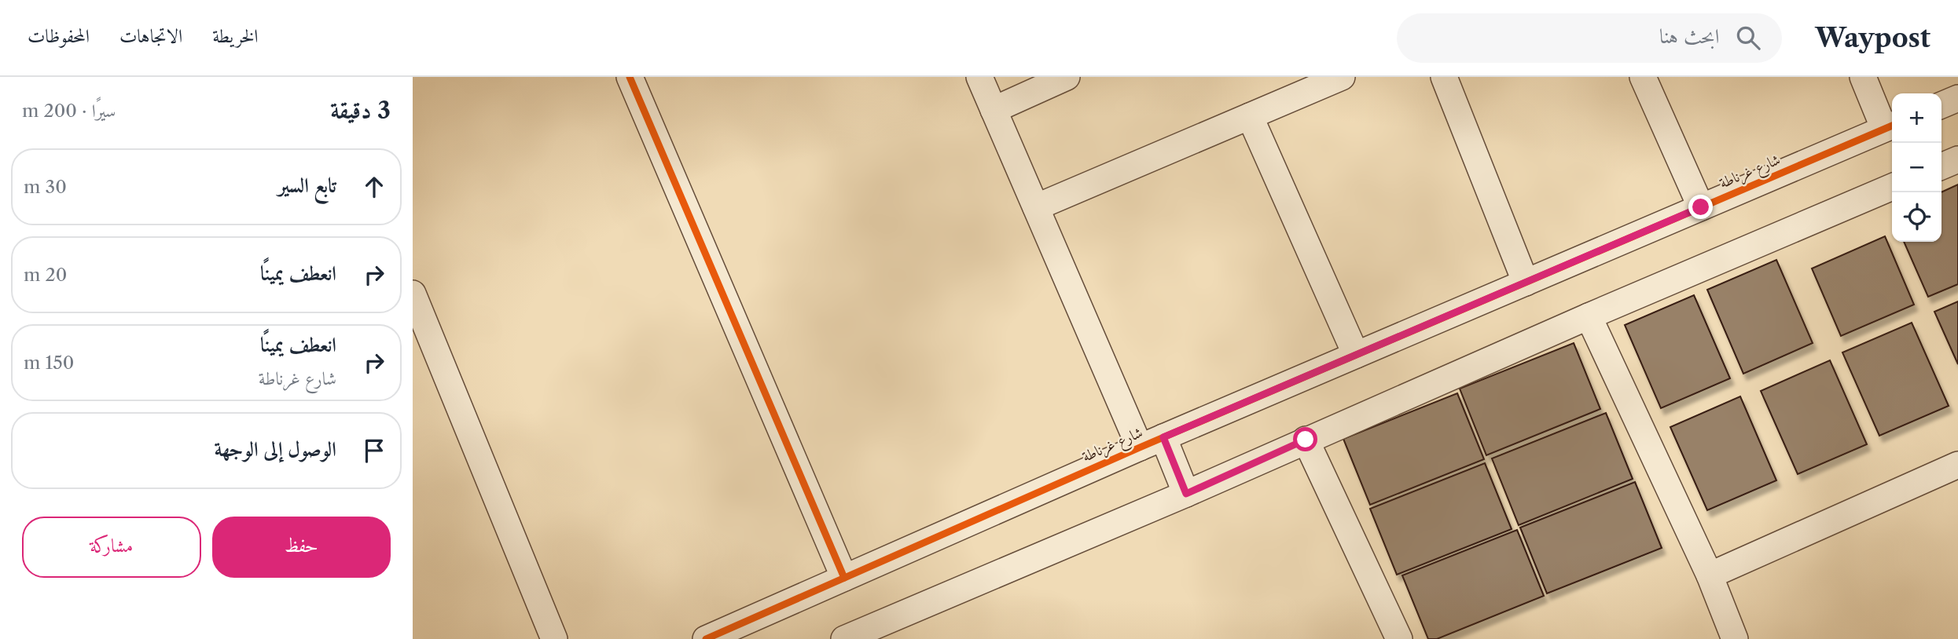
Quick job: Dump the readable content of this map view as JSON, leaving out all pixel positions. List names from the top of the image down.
{
  "streets": {
    "street": ["شارع غرناطة"]
  },
  "page": {
    "header": "Waypost",
    "search": "ابحث هنا",
    "nav": ["الخريطة", "الاتجاهات", "المحفوظات"],
    "heading": ["3 دقيقة", "سيرًا · 200 m"],
    "map_buttons": ["+", "−"],
    "list": [
      ["تابع السير", "30 m"],
      ["انعطف يمينًا", "20 m"],
      ["انعطف يمينًا", "شارع غرناطة", "150 m"],
      "الوصول إلى الوجهة"
    ],
    "buttons": ["حفظ", "مشاركة"]
  }
}
